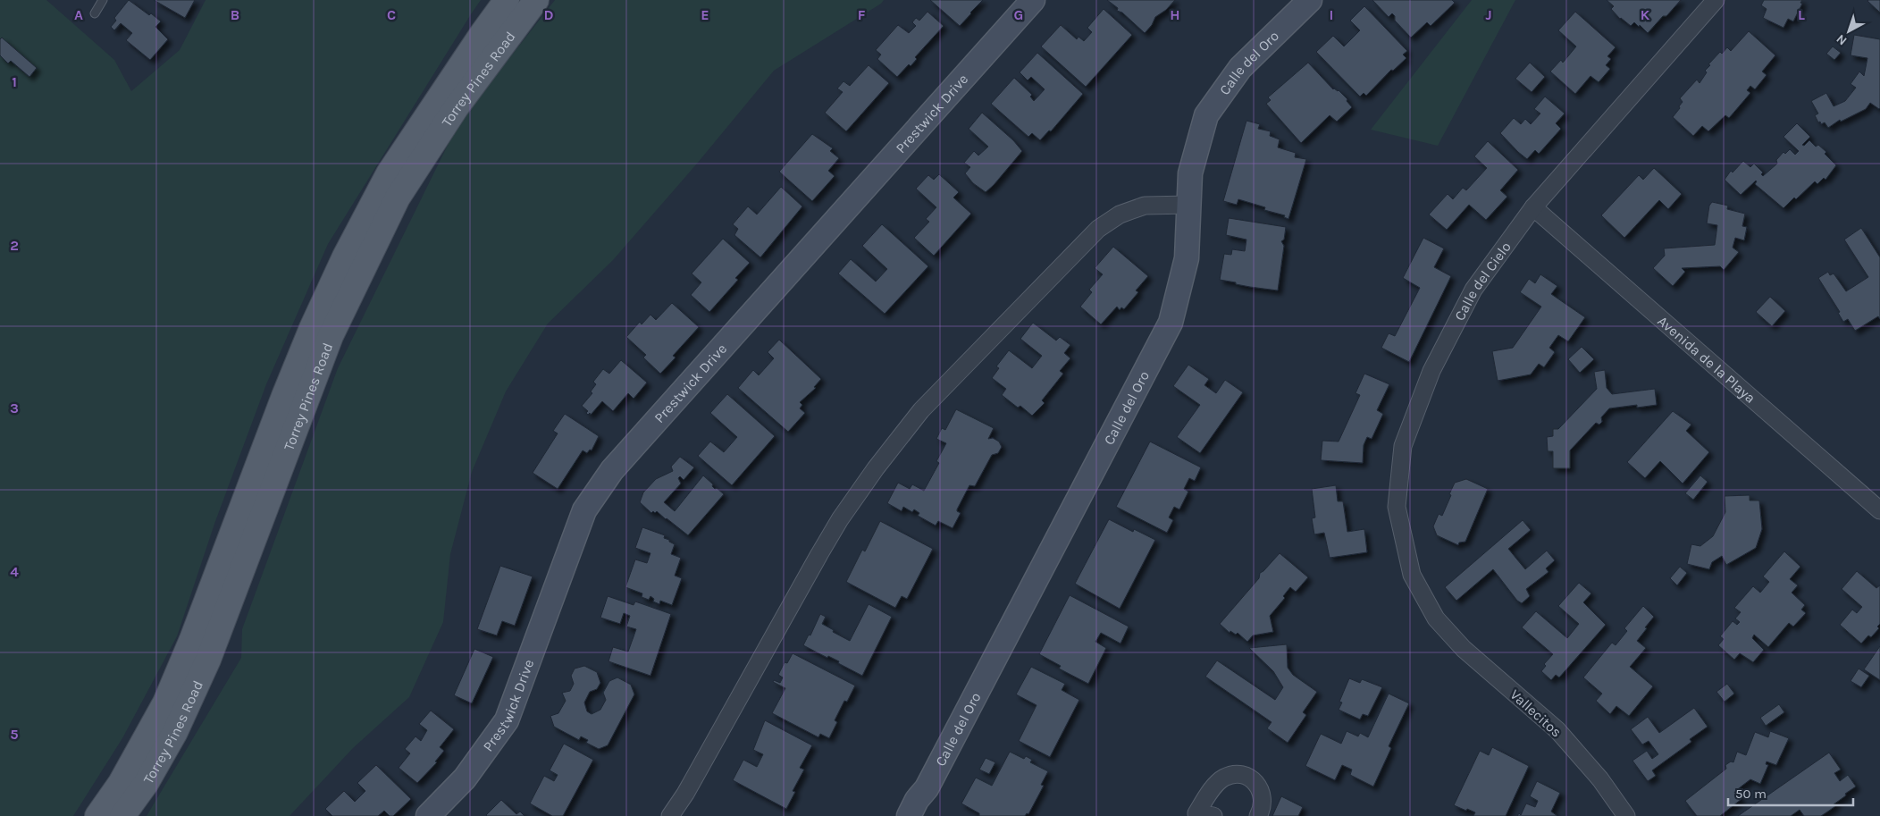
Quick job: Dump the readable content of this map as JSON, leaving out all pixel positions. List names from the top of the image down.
{
  "streets": {
    "main road": ["Torrey Pines Road"],
    "street": [
      "Calle del Oro",
      "Prestwick Drive",
      "Calle del Cielo",
      "Avenida de la Playa",
      "Vallecitos"
    ]
  },
  "crossings": [
    ["Calle del Cielo", "Avenida de la Playa"],
    ["Calle del Cielo", "Vallecitos"]
  ],
  "scale_bar": "50 m",
  "north": "bottom left",
  "grid": {
    "columns": [
      "A",
      "B",
      "C",
      "D",
      "E",
      "F",
      "G",
      "H",
      "I",
      "J",
      "K",
      "L"
    ],
    "rows": [
      "1",
      "2",
      "3",
      "4",
      "5"
    ]
  }
}
